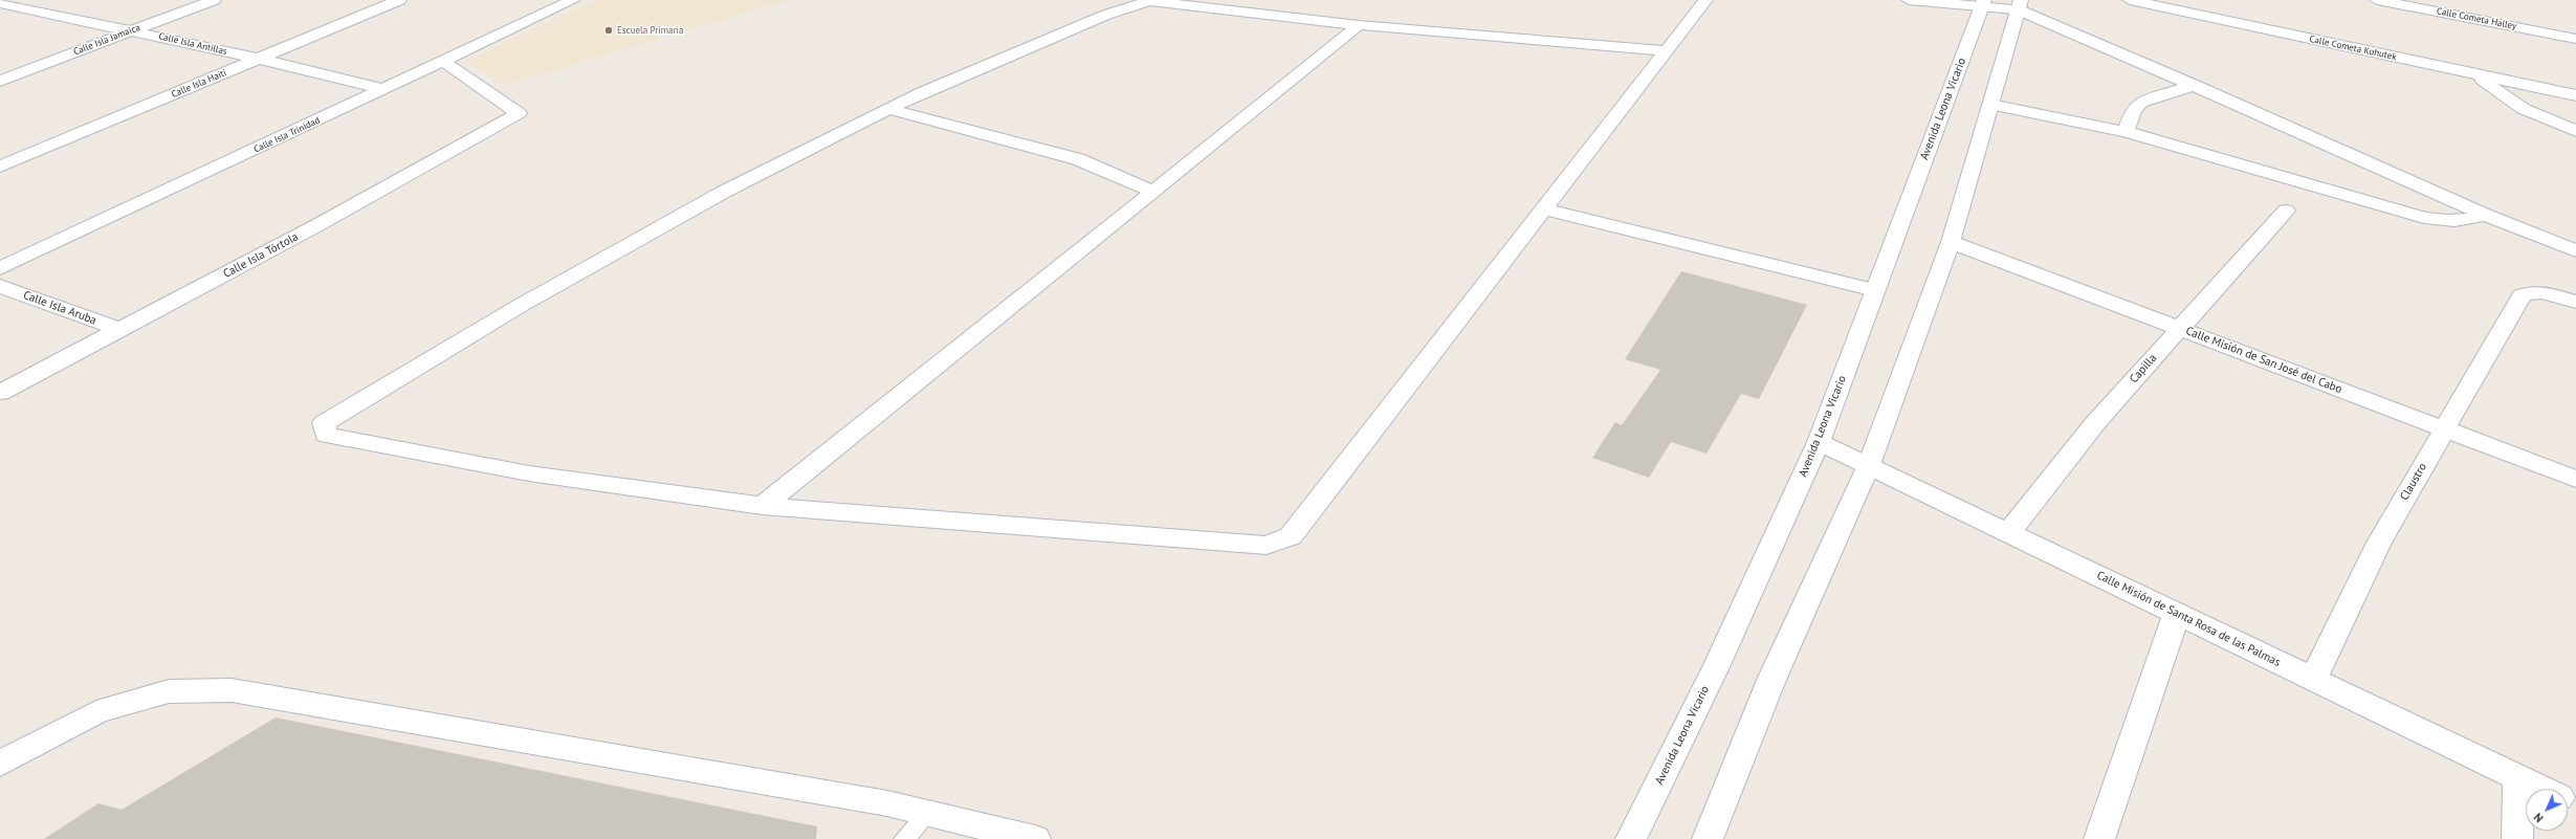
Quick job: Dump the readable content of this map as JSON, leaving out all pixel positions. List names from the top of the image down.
{
  "streets": {
    "street": [
      "Calle Cometa Halley",
      "Calle Isla Jamaica",
      "Calle Isla Antillas",
      "Calle Cometa Kohutek",
      "Calle Isla Haití",
      "Avenida Leona Vicario",
      "Calle Isla Trinidad",
      "Calle Isla Tórtola",
      "Calle Isla Aruba",
      "Calle Misión de San José del Cabo",
      "Capilla",
      "Claustro",
      "Calle Misión de Santa Rosa de las Palmas"
    ]
  },
  "crossings": [
    ["Calle Isla Jamaica", "Calle Isla Antillas"],
    ["Calle Isla Antillas", "Calle Isla Haití"],
    ["Calle Isla Antillas", "Calle Isla Trinidad"],
    ["Avenida Leona Vicario", "Calle Misión de Santa Rosa de las Palmas"],
    ["Calle Isla Trinidad", "Calle Isla Tórtola"],
    ["Calle Isla Tórtola", "Calle Isla Aruba"],
    ["Calle Misión de San José del Cabo", "Capilla"],
    ["Calle Misión de San José del Cabo", "Claustro"],
    ["Capilla", "Calle Misión de Santa Rosa de las Palmas"],
    ["Claustro", "Calle Misión de Santa Rosa de las Palmas"]
  ],
  "places": ["Escuela Primaria"],
  "north": "bottom left"
}
